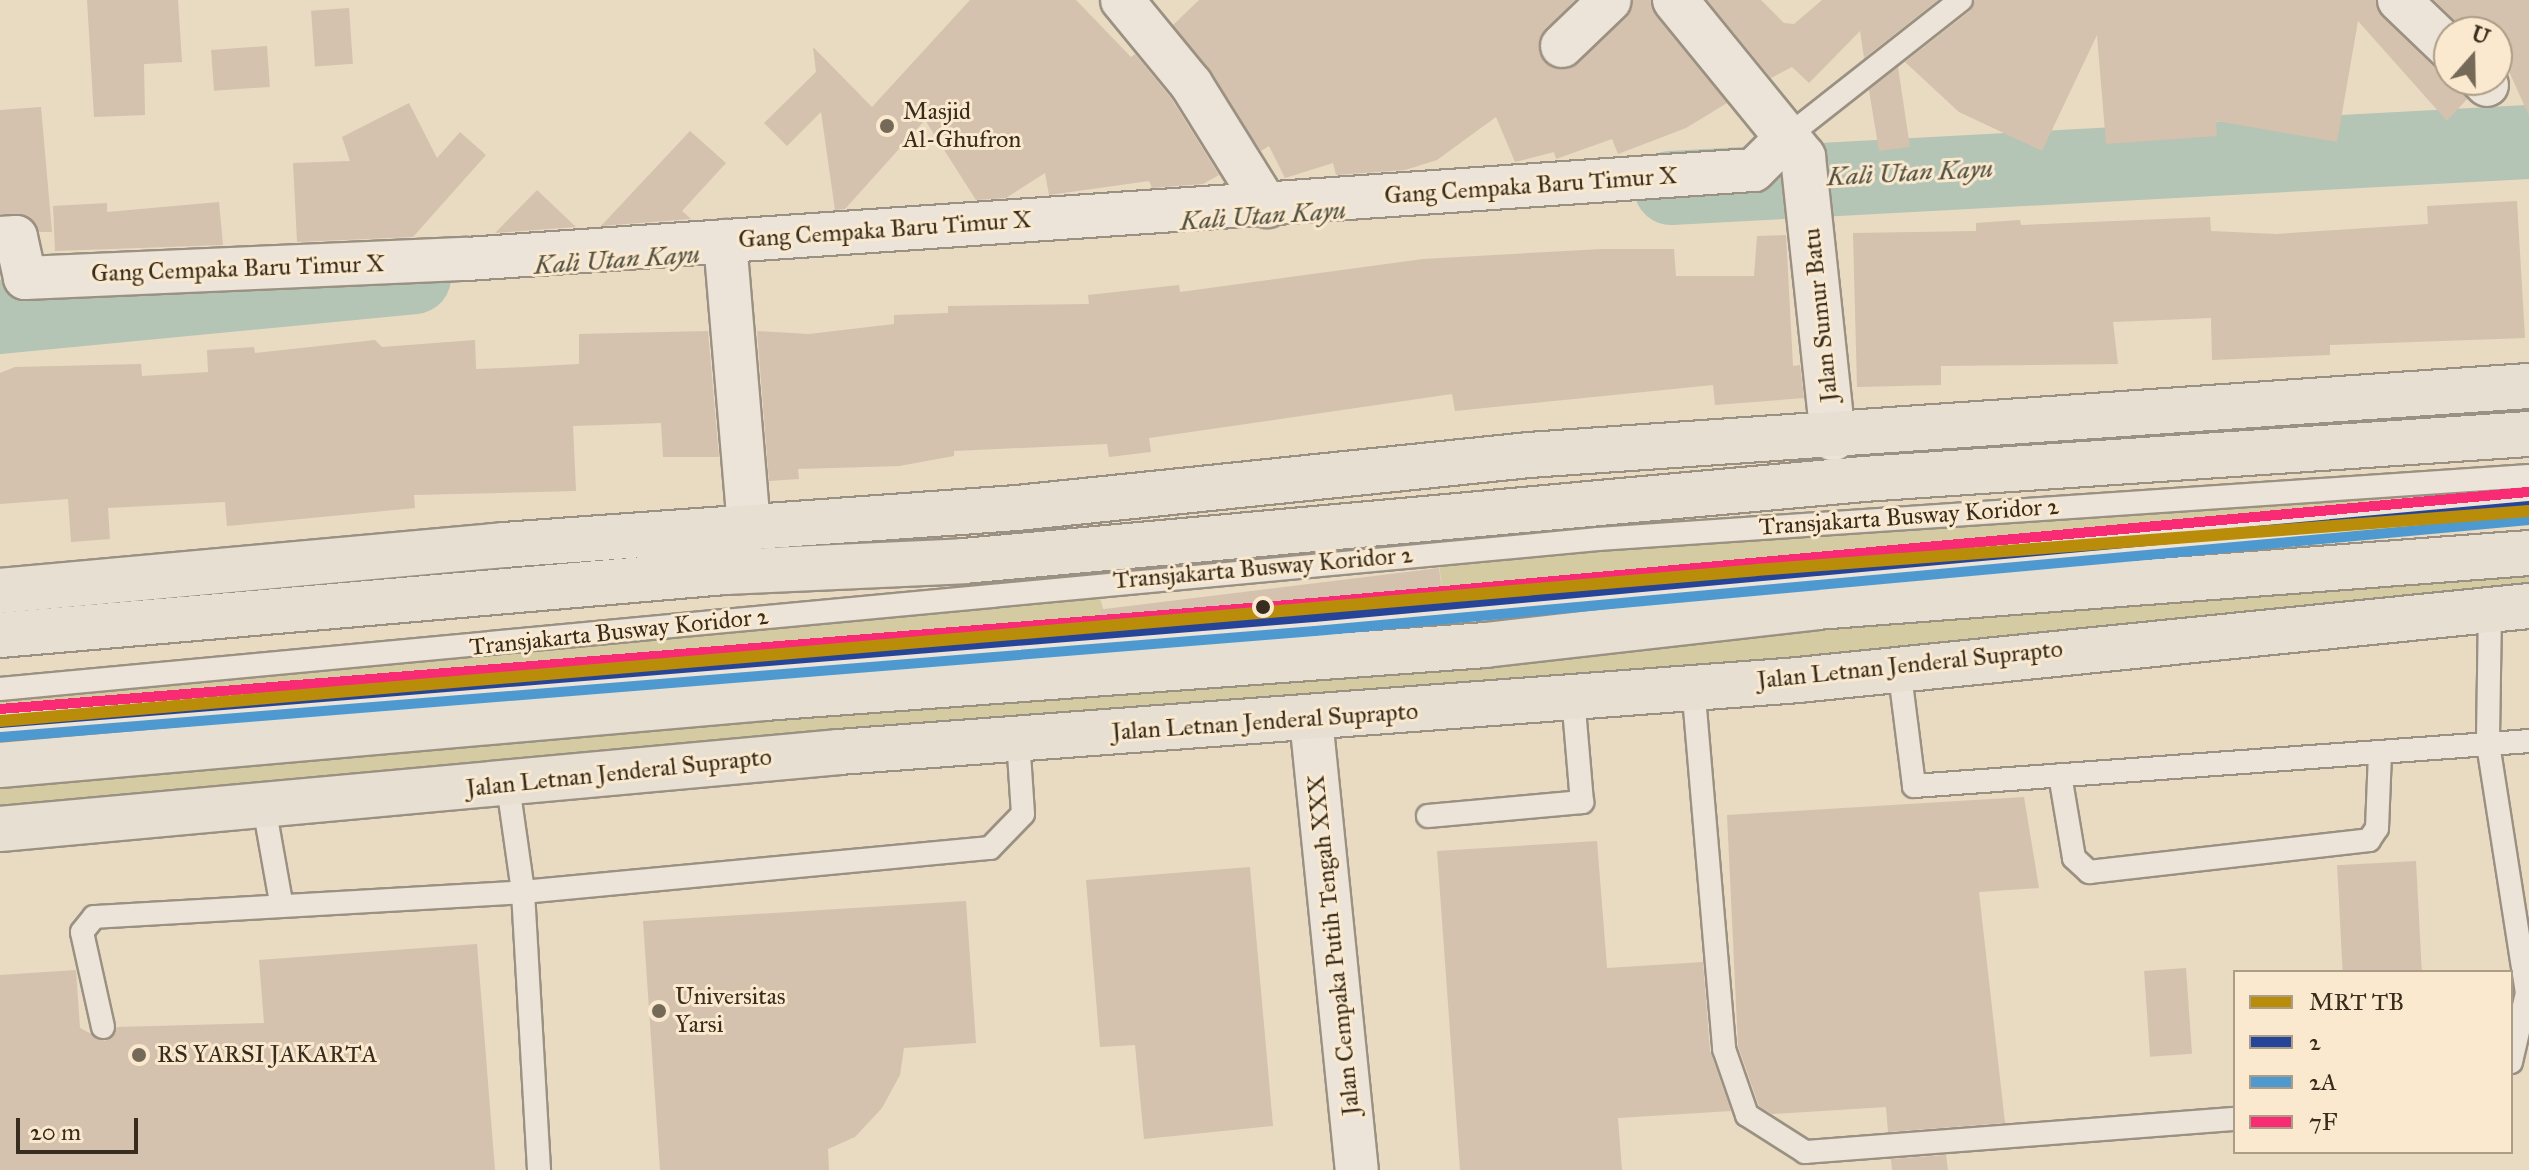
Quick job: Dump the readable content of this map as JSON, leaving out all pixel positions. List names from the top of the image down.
{
  "streets": {
    "main road": ["Jalan Letnan Jenderal Suprapto"],
    "street": ["Gang Cempaka Baru Timur X", "Jalan Sumur Batu", "Jalan Cempaka Putih Tengah XXX"],
    "lane": ["Transjakarta Busway Koridor 2"]
  },
  "crossings": [
    ["Gang Cempaka Baru Timur X", "Jalan Sumur Batu"],
    ["Jalan Letnan Jenderal Suprapto", "Jalan Cempaka Putih Tengah XXX"]
  ],
  "water": ["Kali Utan Kayu"],
  "places": ["Masjid Al-Ghufron", "Universitas Yarsi", "RS YARSI JAKARTA"],
  "lines": [
    "transit line 7F",
    "transit line 2",
    "metro line TB",
    "transit line 2A"
  ],
  "legend": [
    "MRT TB",
    "2",
    "2A",
    "7F"
  ],
  "scale_bar": "20 m",
  "north": "top"
}
